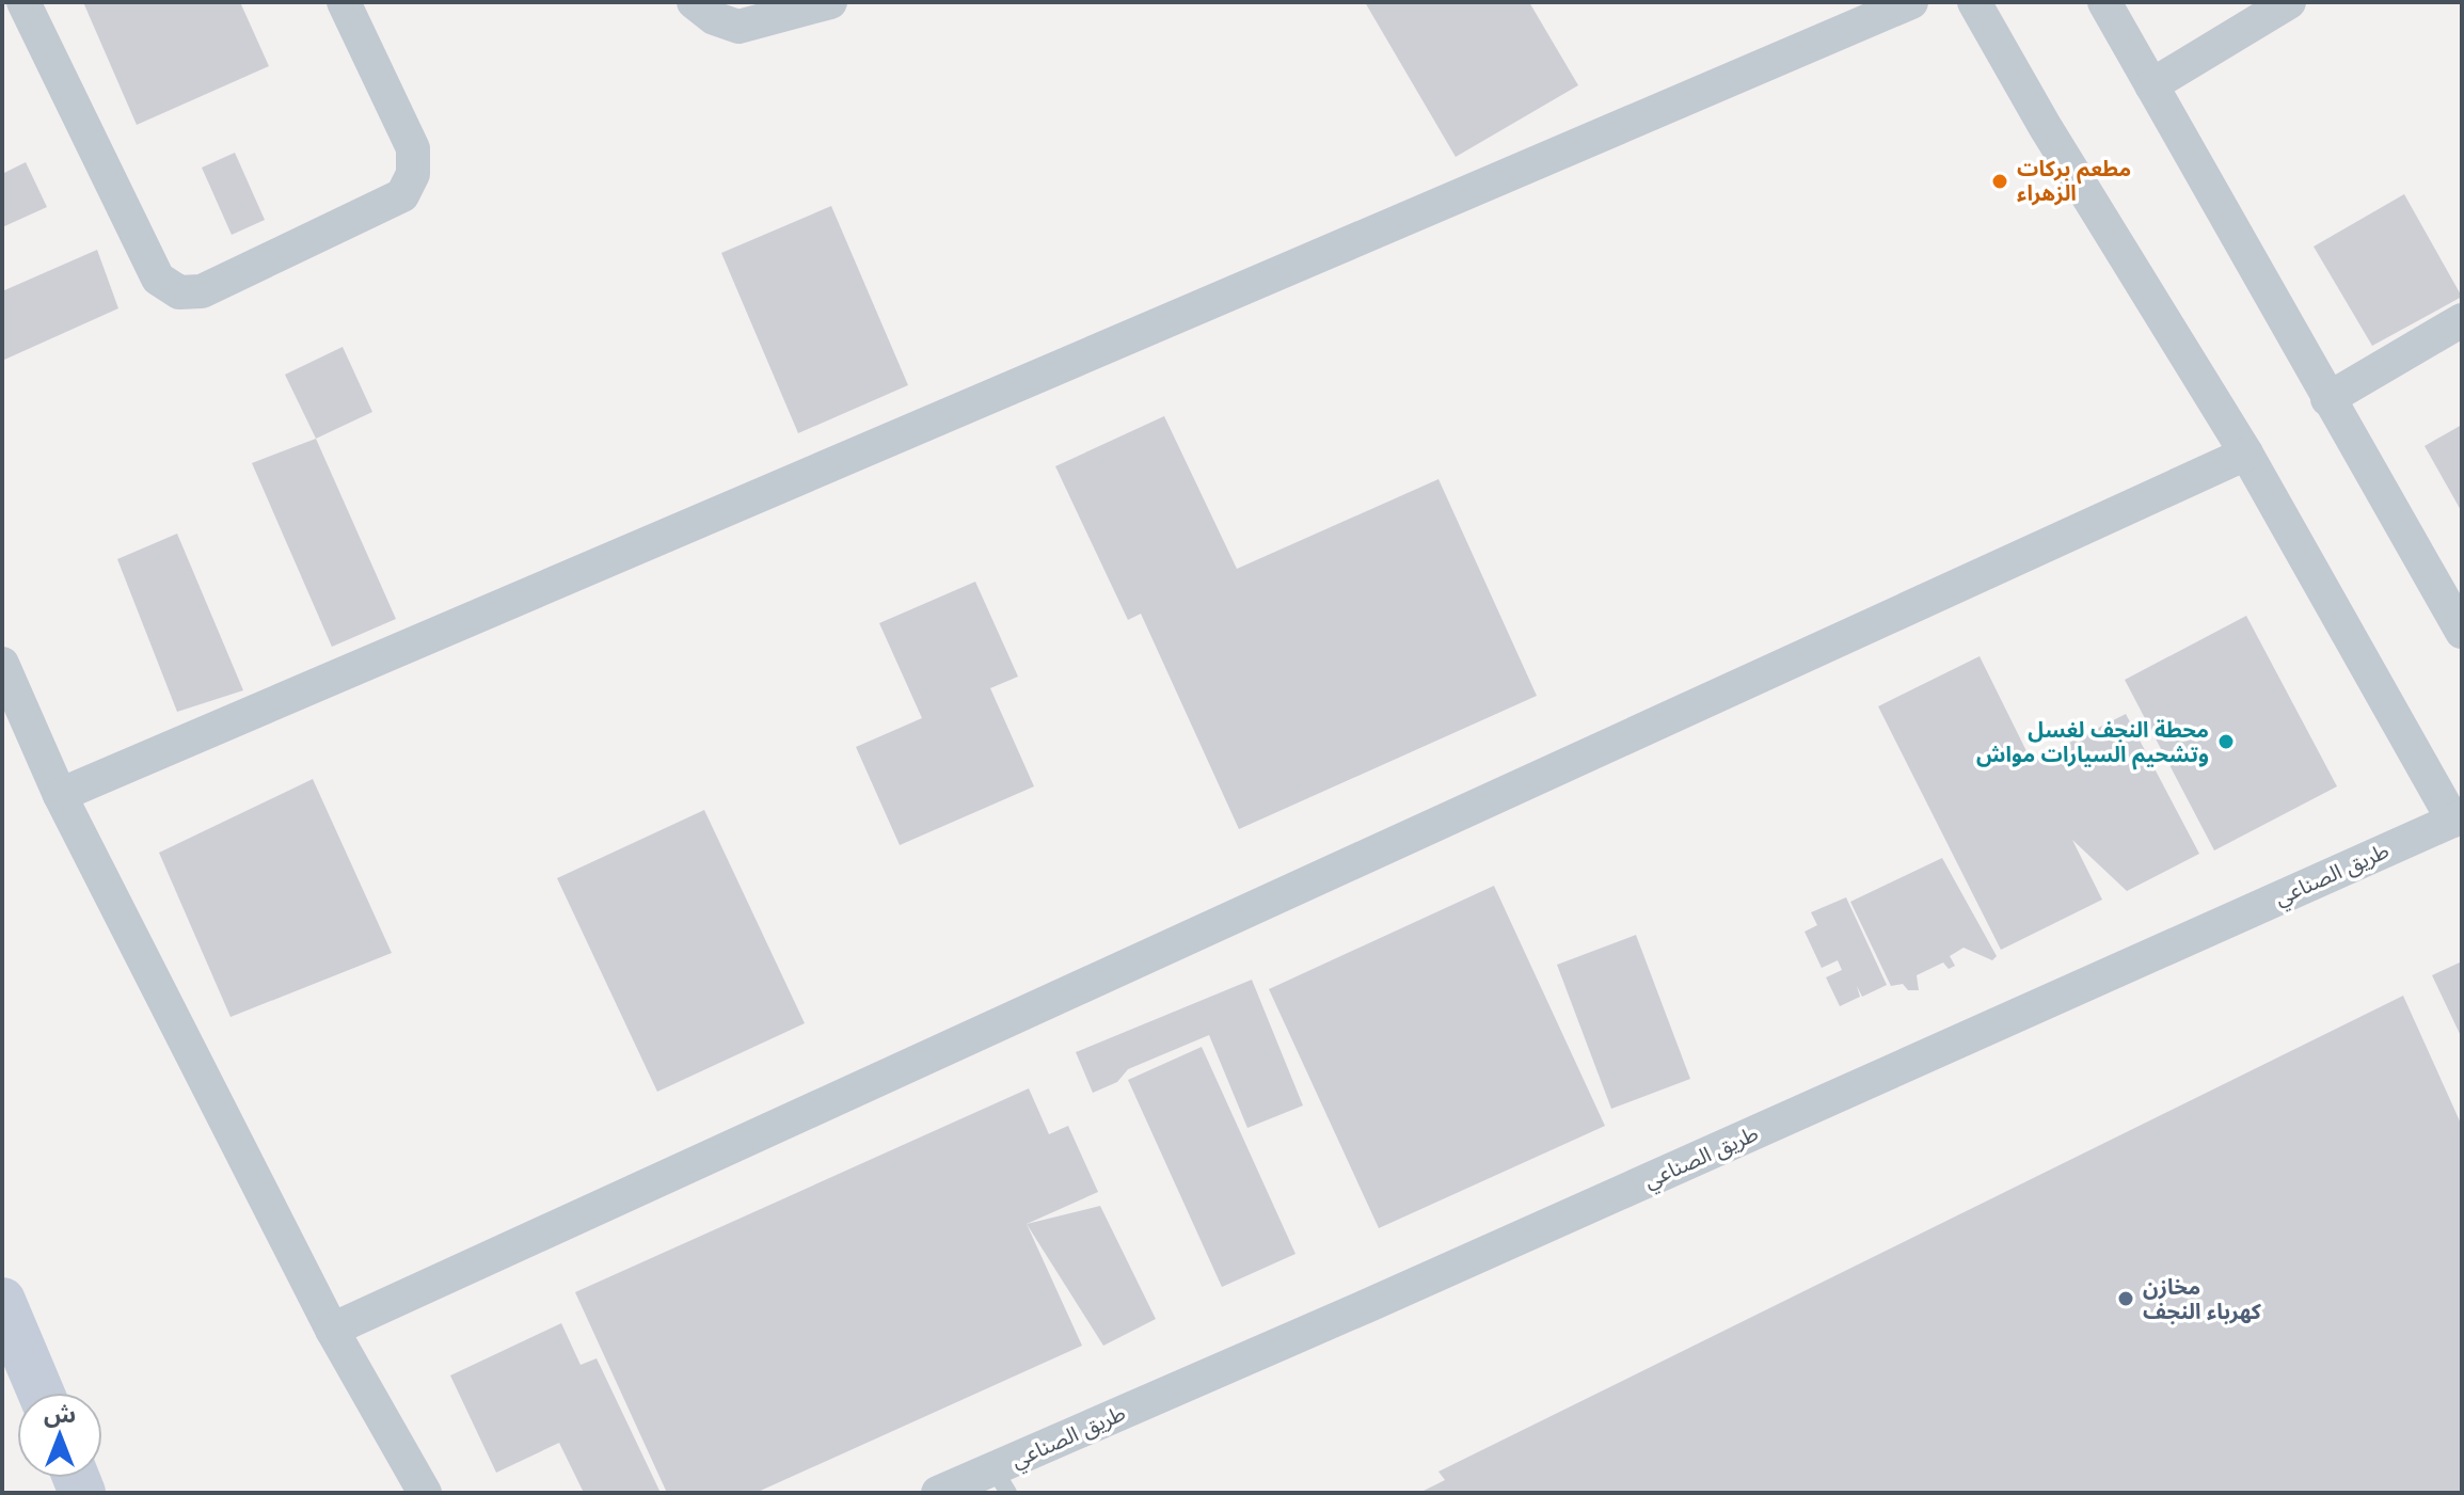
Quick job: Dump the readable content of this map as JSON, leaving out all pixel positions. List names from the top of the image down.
{
  "streets": {
    "street": ["طريق الصناعي"]
  },
  "places": ["مطعم بركات الزهراء", "محطة النجف لغسل وتشحيم السيارات مواش", "مخازن كهرباء النجف"],
  "north": "top"
}
